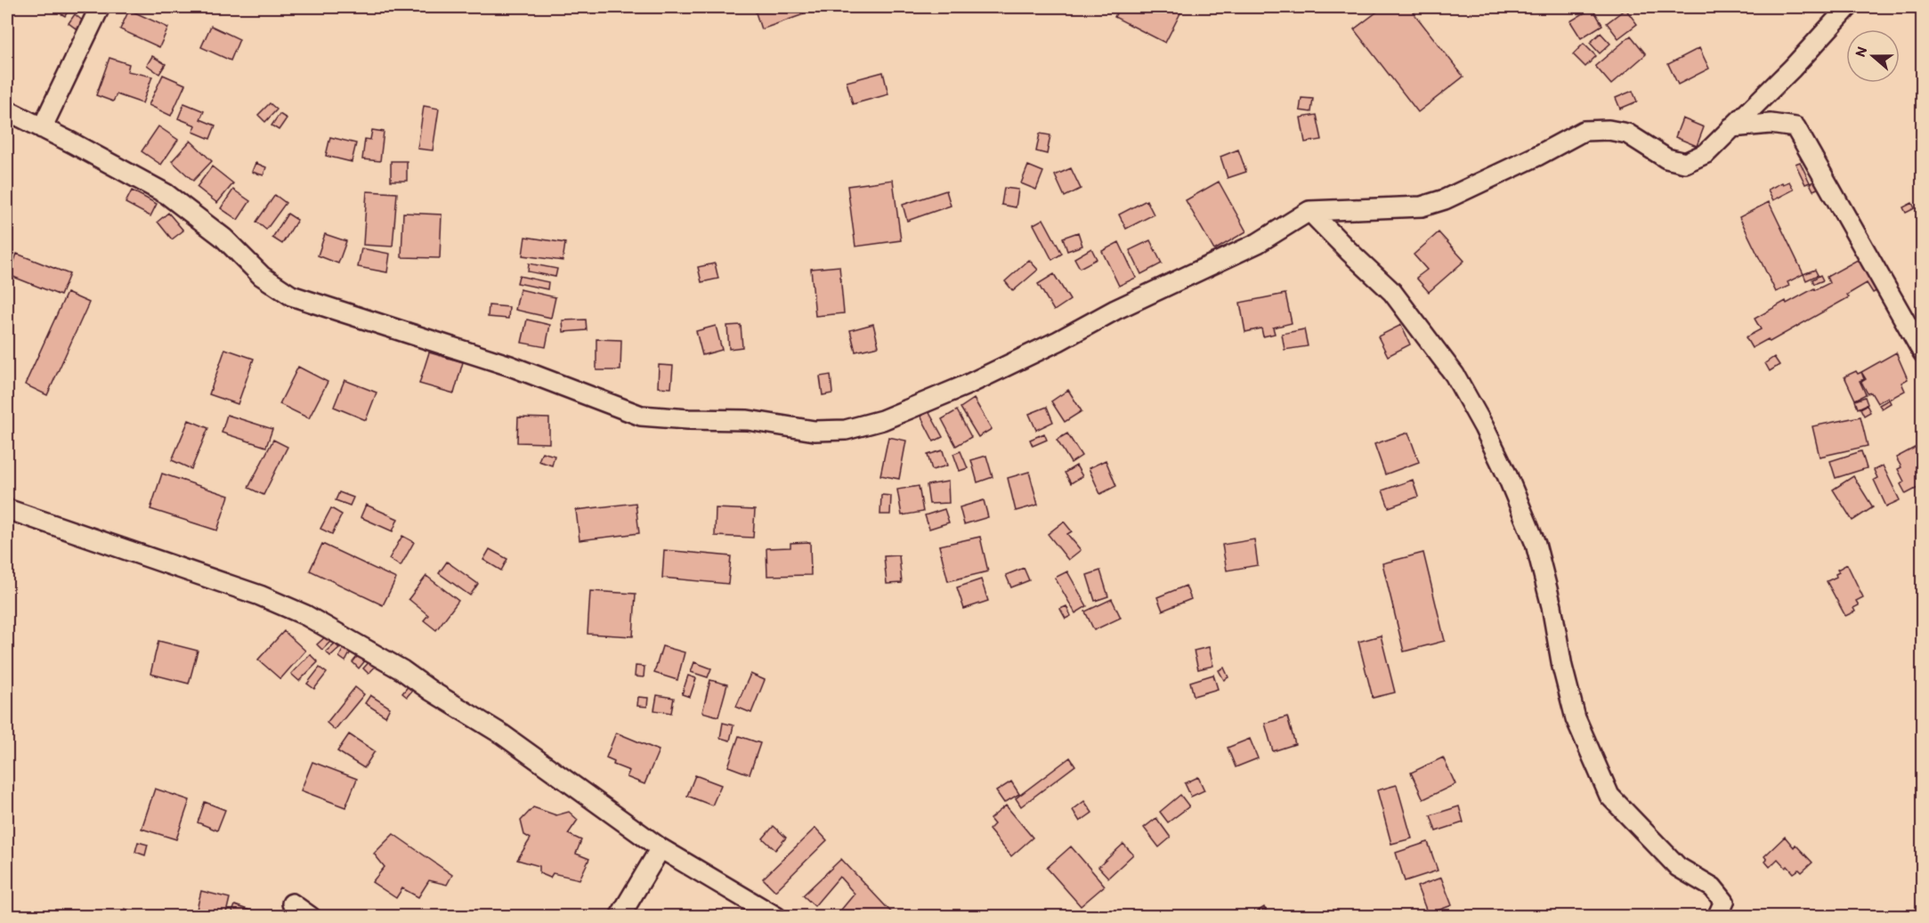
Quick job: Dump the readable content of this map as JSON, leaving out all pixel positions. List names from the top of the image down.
{
  "north": "left"
}
